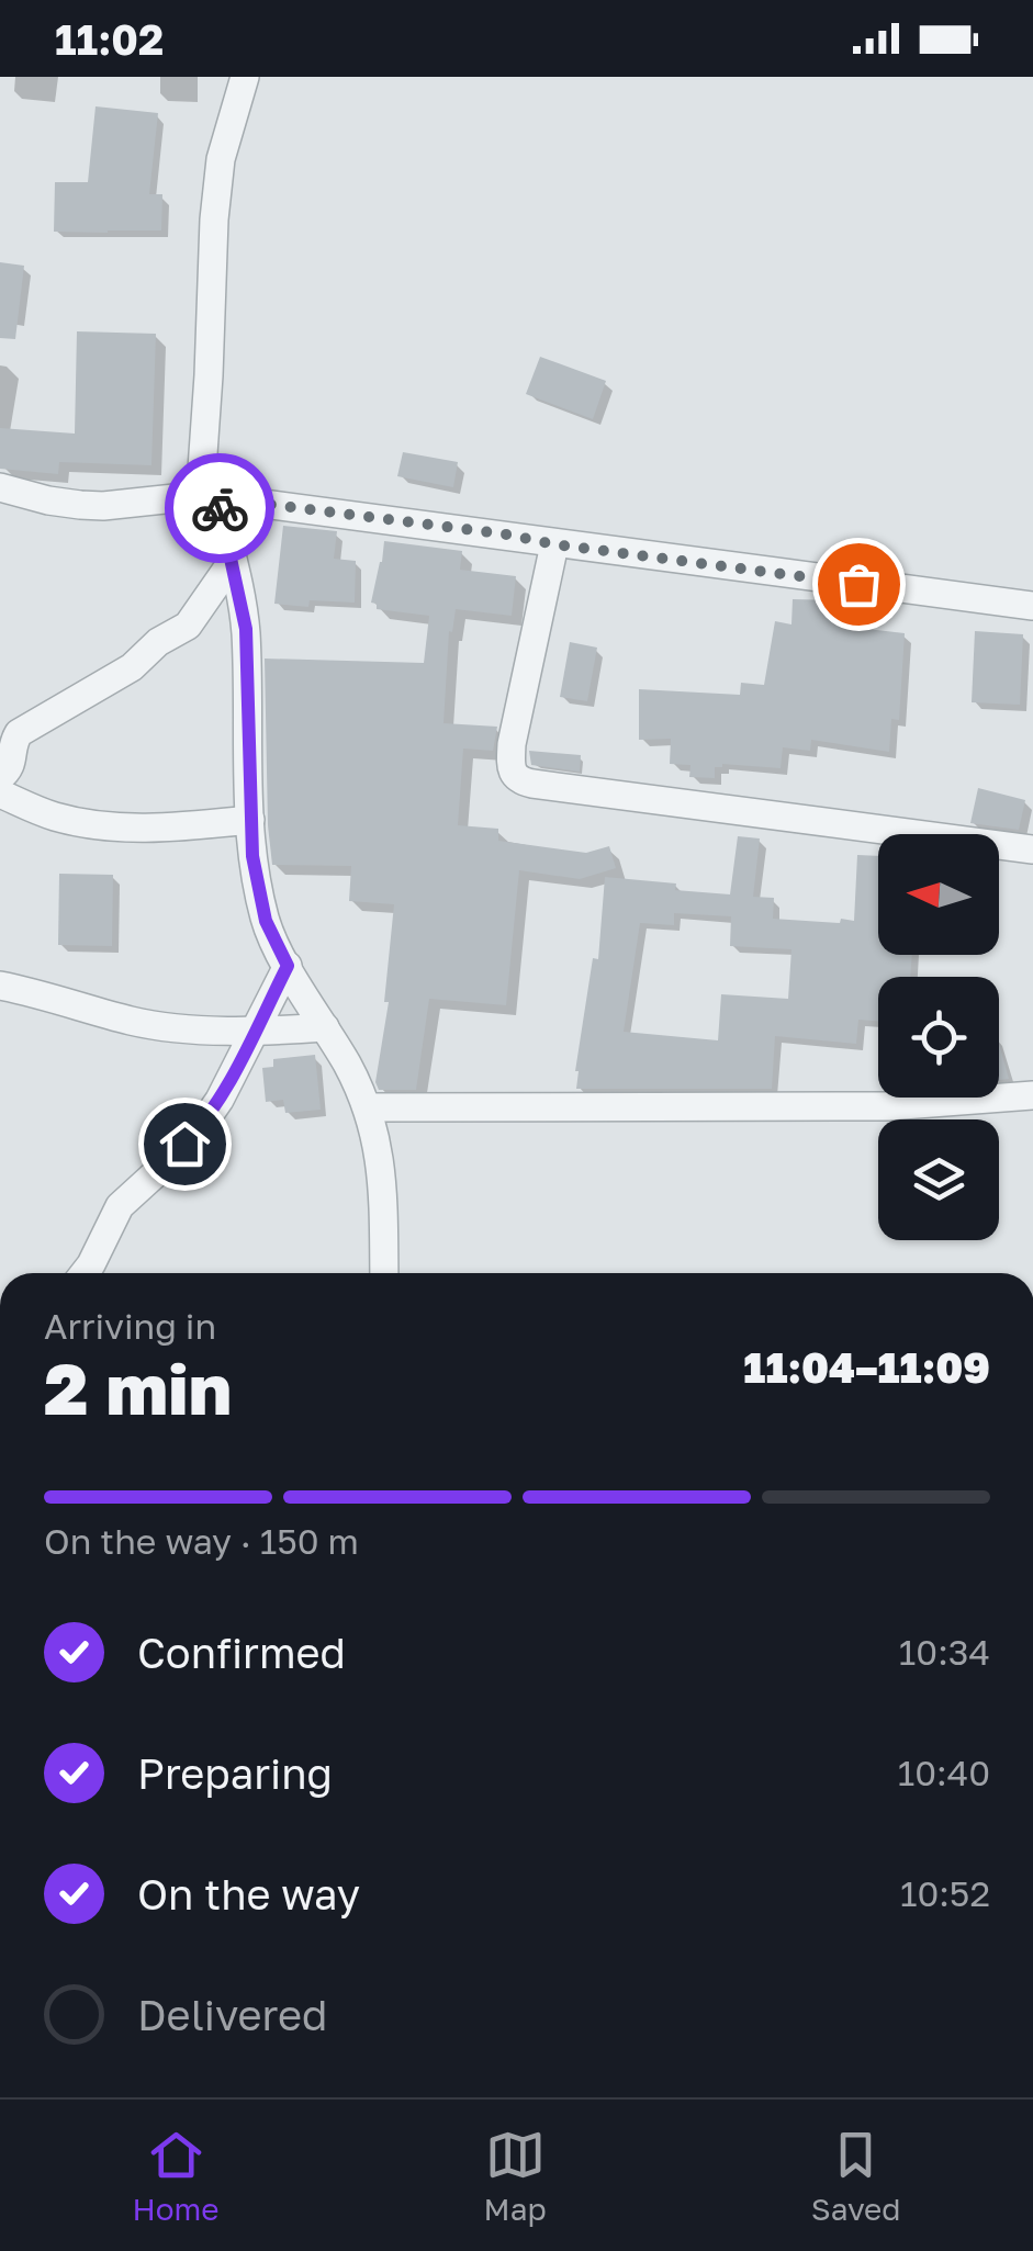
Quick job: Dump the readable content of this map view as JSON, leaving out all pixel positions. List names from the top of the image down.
{
  "north": "left",
  "page": {
    "status": "11:02",
    "heading": ["2 min", "Arriving in", "11:04–11:09"],
    "bar": "On the way · 150 m",
    "list": [
      ["Confirmed", "10:34"],
      ["Preparing", "10:40"],
      ["On the way", "10:52"],
      "Delivered"
    ],
    "tabs": ["Home", "Map", "Saved"]
  }
}
